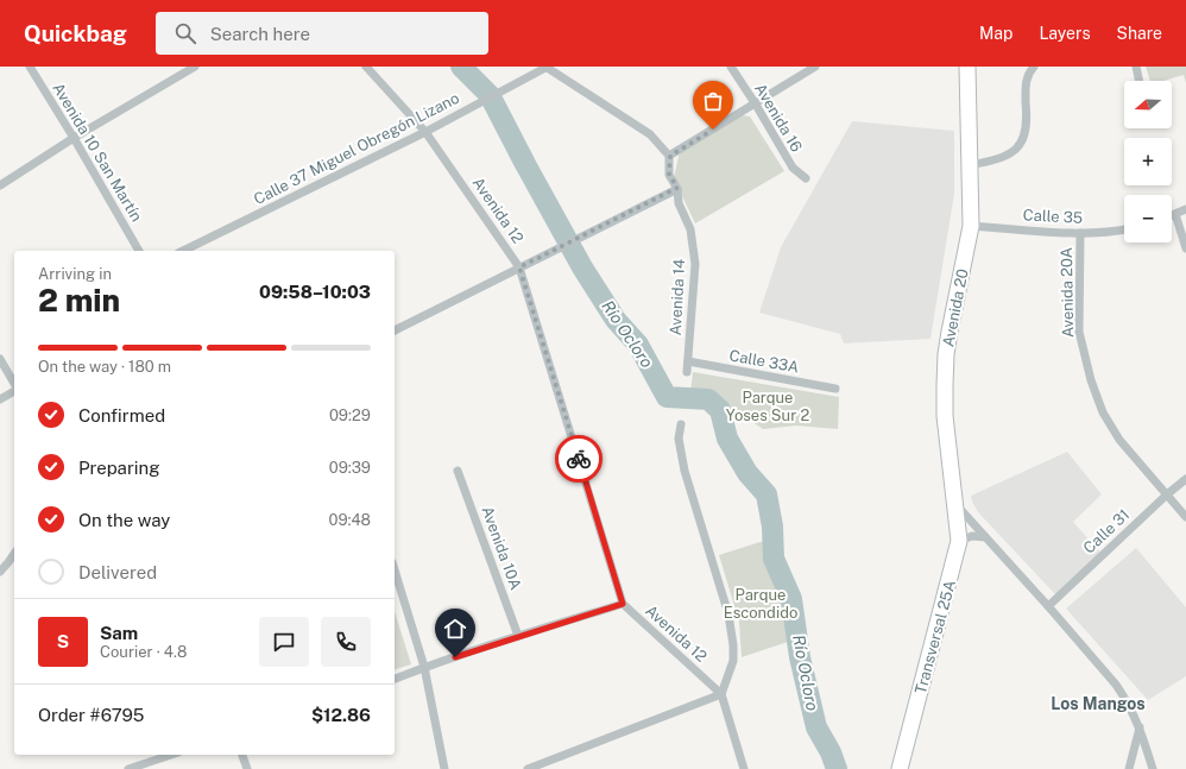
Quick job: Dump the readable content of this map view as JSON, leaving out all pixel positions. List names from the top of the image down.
{
  "streets": {
    "main road": ["Avenida 20", "Transversal 25A"],
    "street": [
      "Avenida 16",
      "Calle 37 Miguel Obregón Lizano",
      "Avenida 10 San Martín",
      "Avenida 12",
      "Calle 35",
      "Avenida 20A",
      "Avenida 14",
      "Calle 33A",
      "Calle 31",
      "Avenida 10A"
    ]
  },
  "crossings": [
    ["Calle 37 Miguel Obregón Lizano", "Avenida 12"],
    ["Calle 35", "Avenida 20A"],
    ["Calle 35", "Avenida 20"],
    ["Avenida 20A", "Calle 31"],
    ["Avenida 14", "Calle 33A"],
    ["Avenida 20", "Transversal 25A"]
  ],
  "districts": ["Los Mangos"],
  "water": ["Río Ocloro"],
  "parks": ["Parque Yoses Sur 2", "Parque Escondido"],
  "north": "left",
  "page": {
    "header": "Quickbag",
    "search": "Search here",
    "nav": ["Map", "Layers", "Share"],
    "map_buttons": ["+", "−"],
    "heading": ["2 min", "Arriving in", "09:58–10:03"],
    "panel": [
      "Sam",
      "Courier · 4.8",
      "Order #6795",
      "$12.86"
    ],
    "bar": "On the way · 180 m",
    "list": [
      ["Confirmed", "09:29"],
      ["Preparing", "09:39"],
      ["On the way", "09:48"],
      "Delivered"
    ],
    "round": "S"
  }
}
